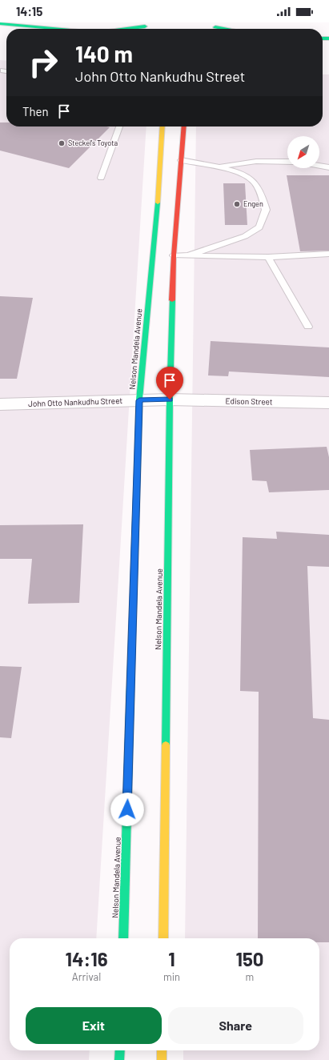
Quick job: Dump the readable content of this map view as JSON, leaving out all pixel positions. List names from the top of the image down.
{
  "streets": {
    "main road": ["Nelson Mandela Avenue"],
    "street": ["Edison Street", "John Otto Nankudhu Street"]
  },
  "crossings": [
    ["Nelson Mandela Avenue", "Edison Street"],
    ["Nelson Mandela Avenue", "John Otto Nankudhu Street"],
    ["Edison Street", "John Otto Nankudhu Street"]
  ],
  "places": ["Steckel's Toyota", "Engen"],
  "north": "bottom left",
  "page": {
    "status": "14:15",
    "turn": ["140 m", "John Otto Nankudhu Street"],
    "then": "Then",
    "eta": [
      "14:16",
      "Arrival",
      "1",
      "min",
      "150",
      "m"
    ],
    "buttons": ["Exit", "Share"]
  }
}
